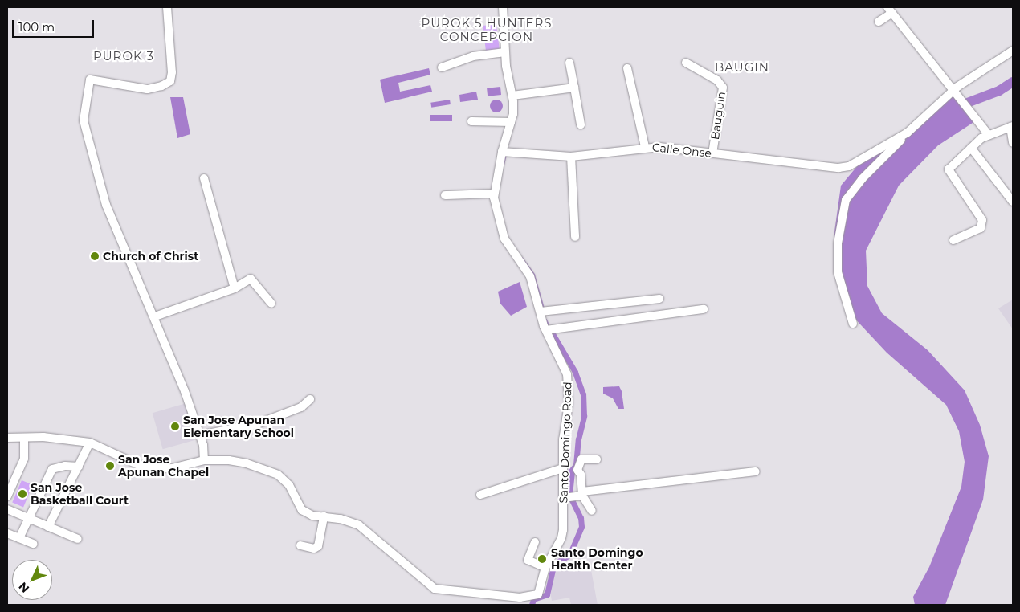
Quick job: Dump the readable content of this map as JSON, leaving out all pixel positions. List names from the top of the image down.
{
  "streets": {
    "street": ["Bauguin", "Calle Onse", "Santo Domingo Road"]
  },
  "crossings": [
    ["Bauguin", "Calle Onse"],
    ["Calle Onse", "Santo Domingo Road"]
  ],
  "districts": ["PUROK 5 HUNTERS CONCEPCION", "PUROK 3", "BAUGIN"],
  "places": [
    "Church of Christ",
    "San Jose Apunan Elementary School",
    "San Jose Apunan Chapel",
    "San Jose Basketball Court",
    "Santo Domingo Health Center"
  ],
  "scale_bar": "100 m",
  "north": "bottom left"
}
